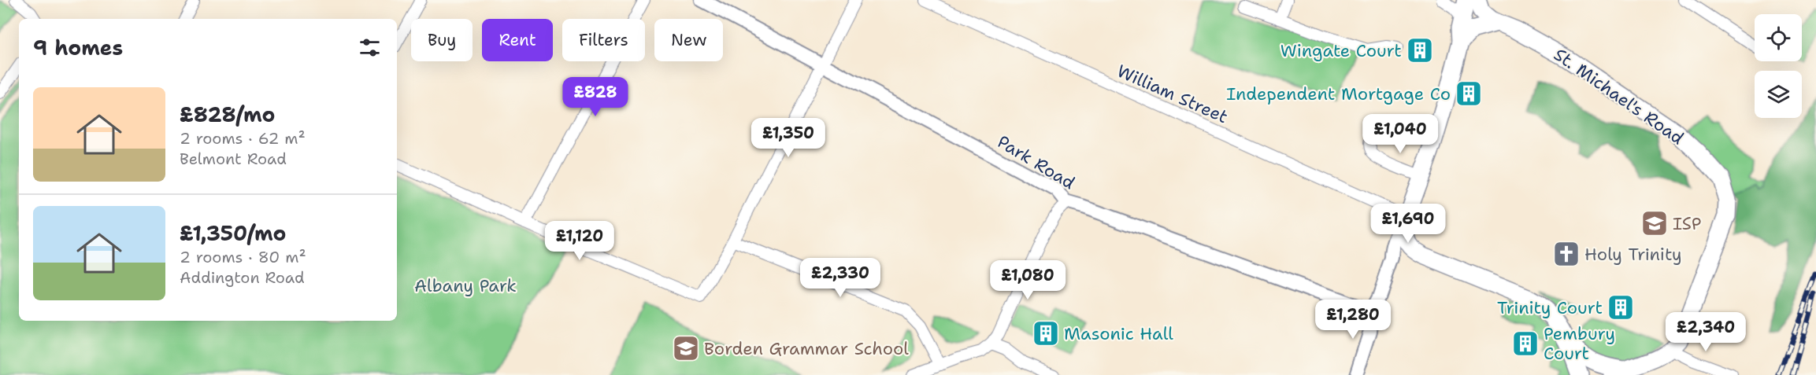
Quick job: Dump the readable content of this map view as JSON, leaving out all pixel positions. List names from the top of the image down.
{
  "streets": {
    "main road": ["St. Michael's Road"],
    "street": ["William Street", "Park Road"]
  },
  "parks": ["Albany Park"],
  "places": {
    "building": [
      "Wingate Court",
      "Independent Mortgage Co",
      "Trinity Court",
      "Masonic Hall",
      "Pembury Court"
    ],
    "school or university": ["ISP", "Borden Grammar School"],
    "church": ["Holy Trinity"]
  },
  "page": {
    "chip": [
      "Buy",
      "Rent",
      "Filters",
      "New"
    ],
    "heading": "9 homes",
    "list": [
      {
        "name": "£828/mo",
        "note": "2 rooms · 62 m² · Belmont Road"
      },
      {
        "name": "£1,350/mo",
        "note": "2 rooms · 80 m² · Addington Road"
      }
    ],
    "price": [
      "£828",
      "£1,040",
      "£1,350",
      "£1,690",
      "£1,120",
      "£2,330",
      "£1,080",
      "£1,280",
      "£2,340"
    ]
  }
}
